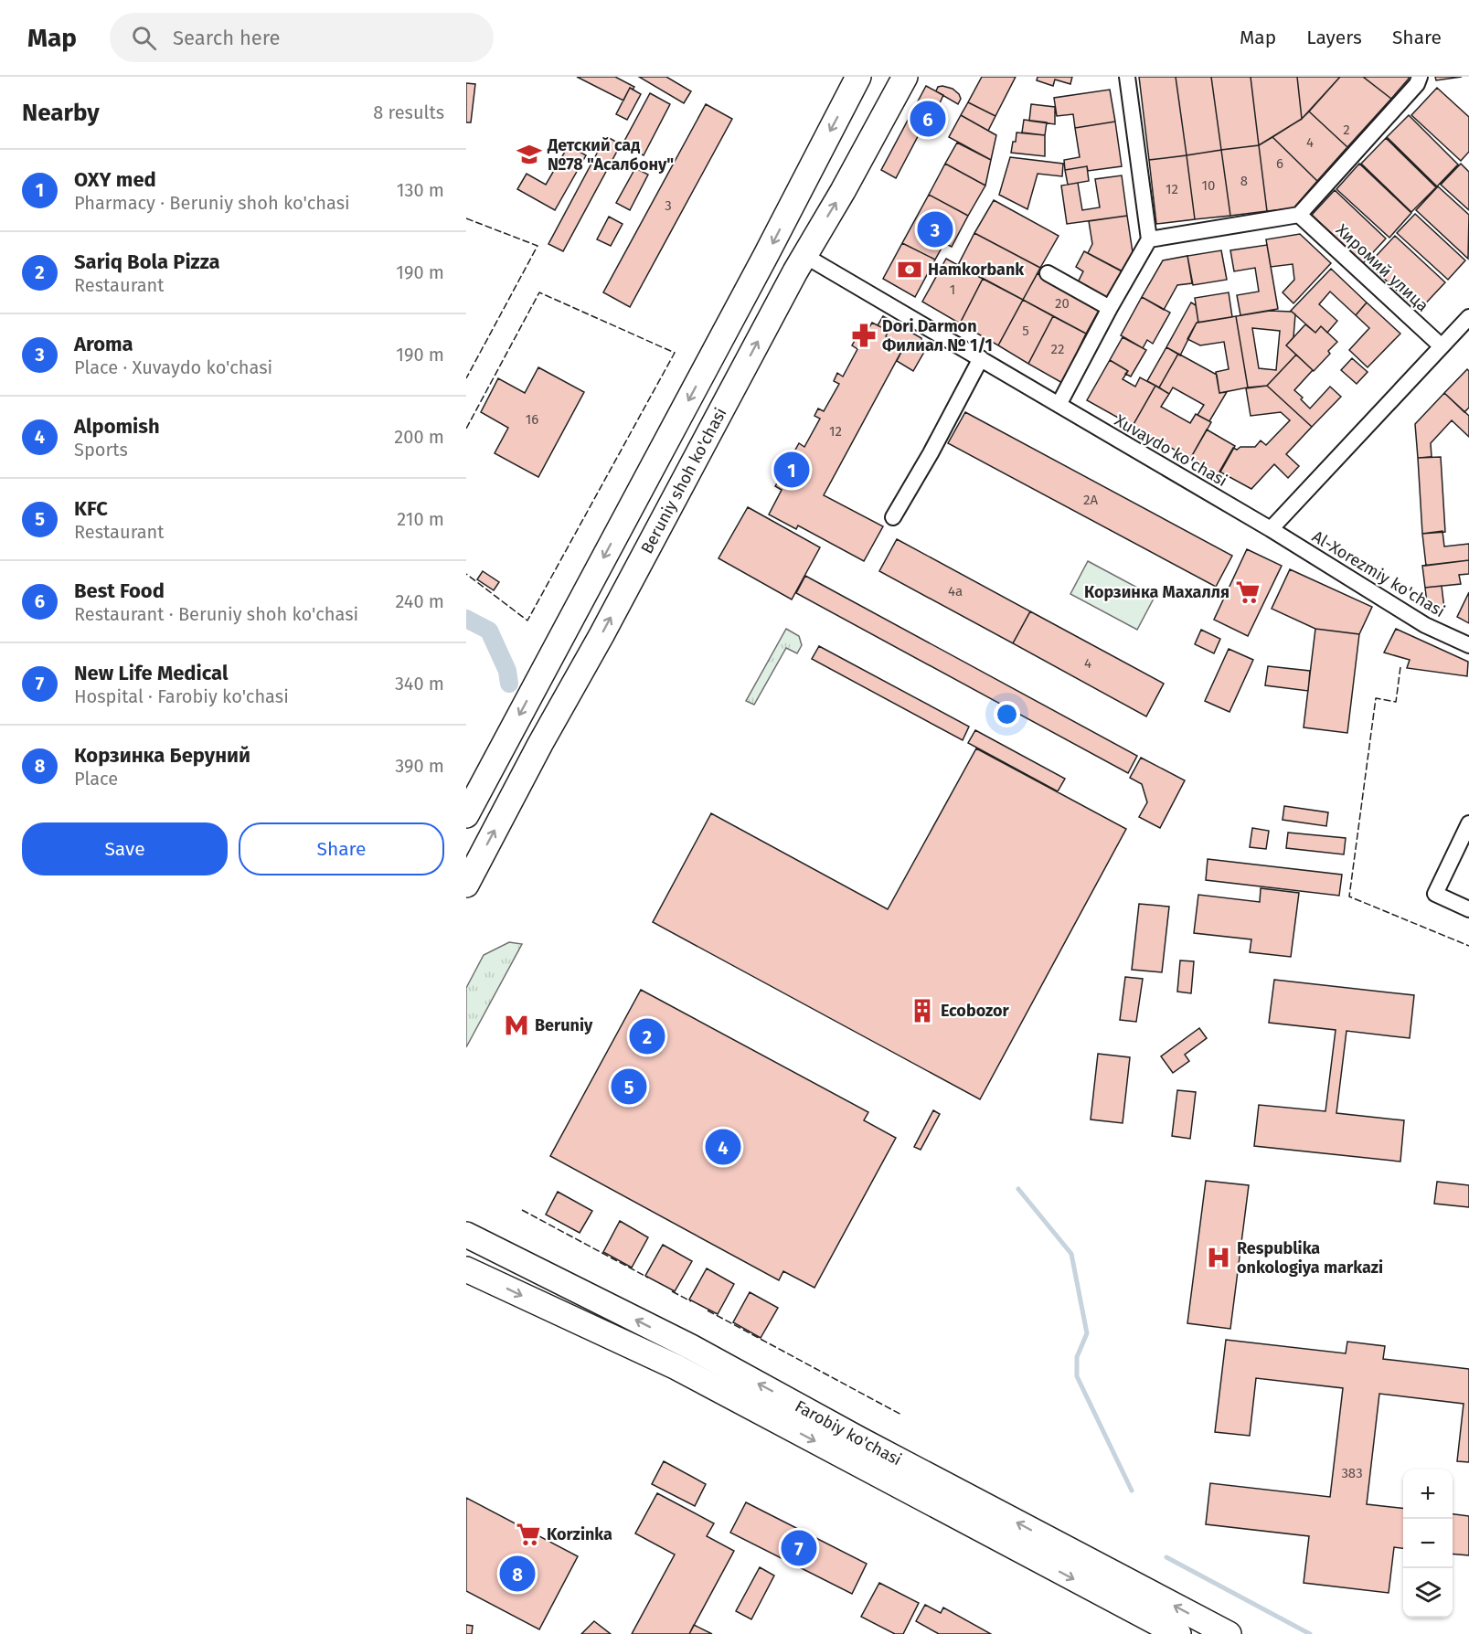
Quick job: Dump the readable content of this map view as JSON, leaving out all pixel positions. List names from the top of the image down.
{
  "streets": {
    "main road": ["Beruniy shoh ko'chasi", "Farobiy ko'chasi"],
    "street": ["Хиромий улица", "Xuvaydo ko'chasi", "Al-Xorezmiy ko'chasi"]
  },
  "crossings": [
    ["Xuvaydo ko'chasi", "Beruniy shoh ko'chasi"],
    ["Xuvaydo ko'chasi", "Al-Xorezmiy ko'chasi"]
  ],
  "places": {
    "school or university": ["Детский сад №78 \"Асалбону\""],
    "bank": ["Hamkorbank"],
    "pharmacy": ["Dori Darmon Филиал № 1/1"],
    "supermarket": ["Корзинка Махалля", "Korzinka"],
    "building": ["Ecobozor"],
    "metro station": ["Beruniy"],
    "hospital": ["Respublika onkologiya markazi"]
  },
  "house_numbers": [
    "2",
    "4",
    "6",
    "8",
    "10",
    "12",
    "3",
    "1",
    "20",
    "5",
    "22",
    "16",
    "12",
    "2А",
    "4а",
    "4",
    "383"
  ],
  "page": {
    "header": "Map",
    "search": "Search here",
    "nav": ["Map", "Layers", "Share"],
    "heading": ["Nearby", "8 results"],
    "pins": [
      "6",
      "3",
      "1",
      "2",
      "5",
      "4",
      "7",
      "8"
    ],
    "list": [
      {
        "mark": "1",
        "name": "OXY med",
        "note": "Pharmacy · Beruniy shoh ko'chasi",
        "value": "130 m"
      },
      {
        "mark": "2",
        "name": "Sariq Bola Pizza",
        "note": "Restaurant",
        "value": "190 m"
      },
      {
        "mark": "3",
        "name": "Aroma",
        "note": "Place · Xuvaydo ko'chasi",
        "value": "190 m"
      },
      {
        "mark": "4",
        "name": "Alpomish",
        "note": "Sports",
        "value": "200 m"
      },
      {
        "mark": "5",
        "name": "KFC",
        "note": "Restaurant",
        "value": "210 m"
      },
      {
        "mark": "6",
        "name": "Best Food",
        "note": "Restaurant · Beruniy shoh ko'chasi",
        "value": "240 m"
      },
      {
        "mark": "7",
        "name": "New Life Medical",
        "note": "Hospital · Farobiy ko'chasi",
        "value": "340 m"
      },
      {
        "mark": "8",
        "name": "Корзинка Беруний",
        "note": "Place",
        "value": "390 m"
      }
    ],
    "buttons": ["Save", "Share"],
    "map_buttons": ["+", "−"]
  }
}
